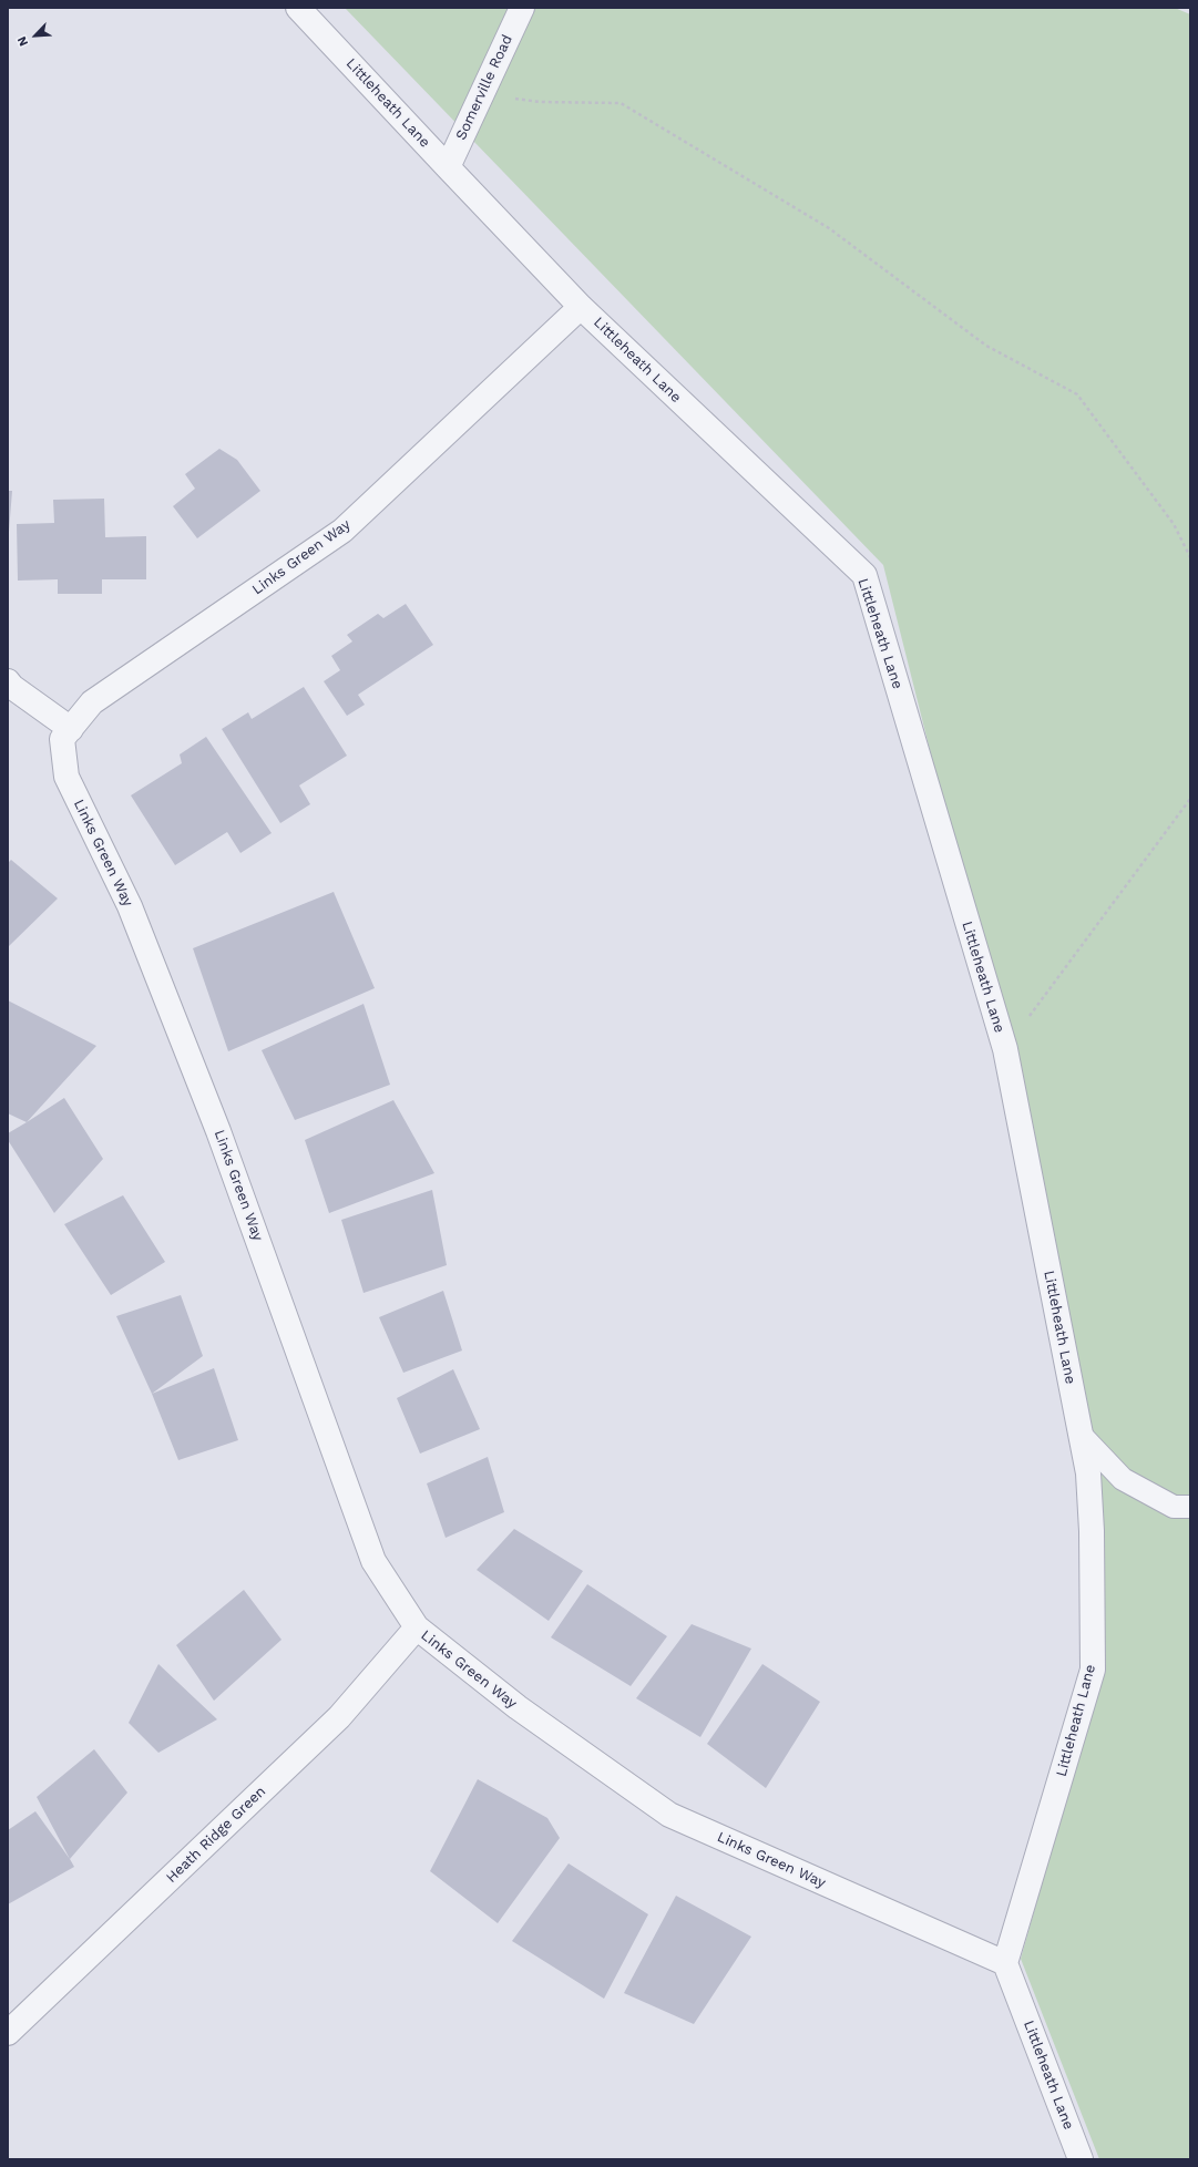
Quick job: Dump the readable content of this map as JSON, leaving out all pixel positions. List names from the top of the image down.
{
  "streets": {
    "street": [
      "Somerville Road",
      "Littleheath Lane",
      "Links Green Way",
      "Heath Ridge Green"
    ]
  },
  "crossings": [
    ["Somerville Road", "Littleheath Lane"],
    ["Littleheath Lane", "Links Green Way"],
    ["Links Green Way", "Heath Ridge Green"]
  ],
  "north": "bottom left"
}
